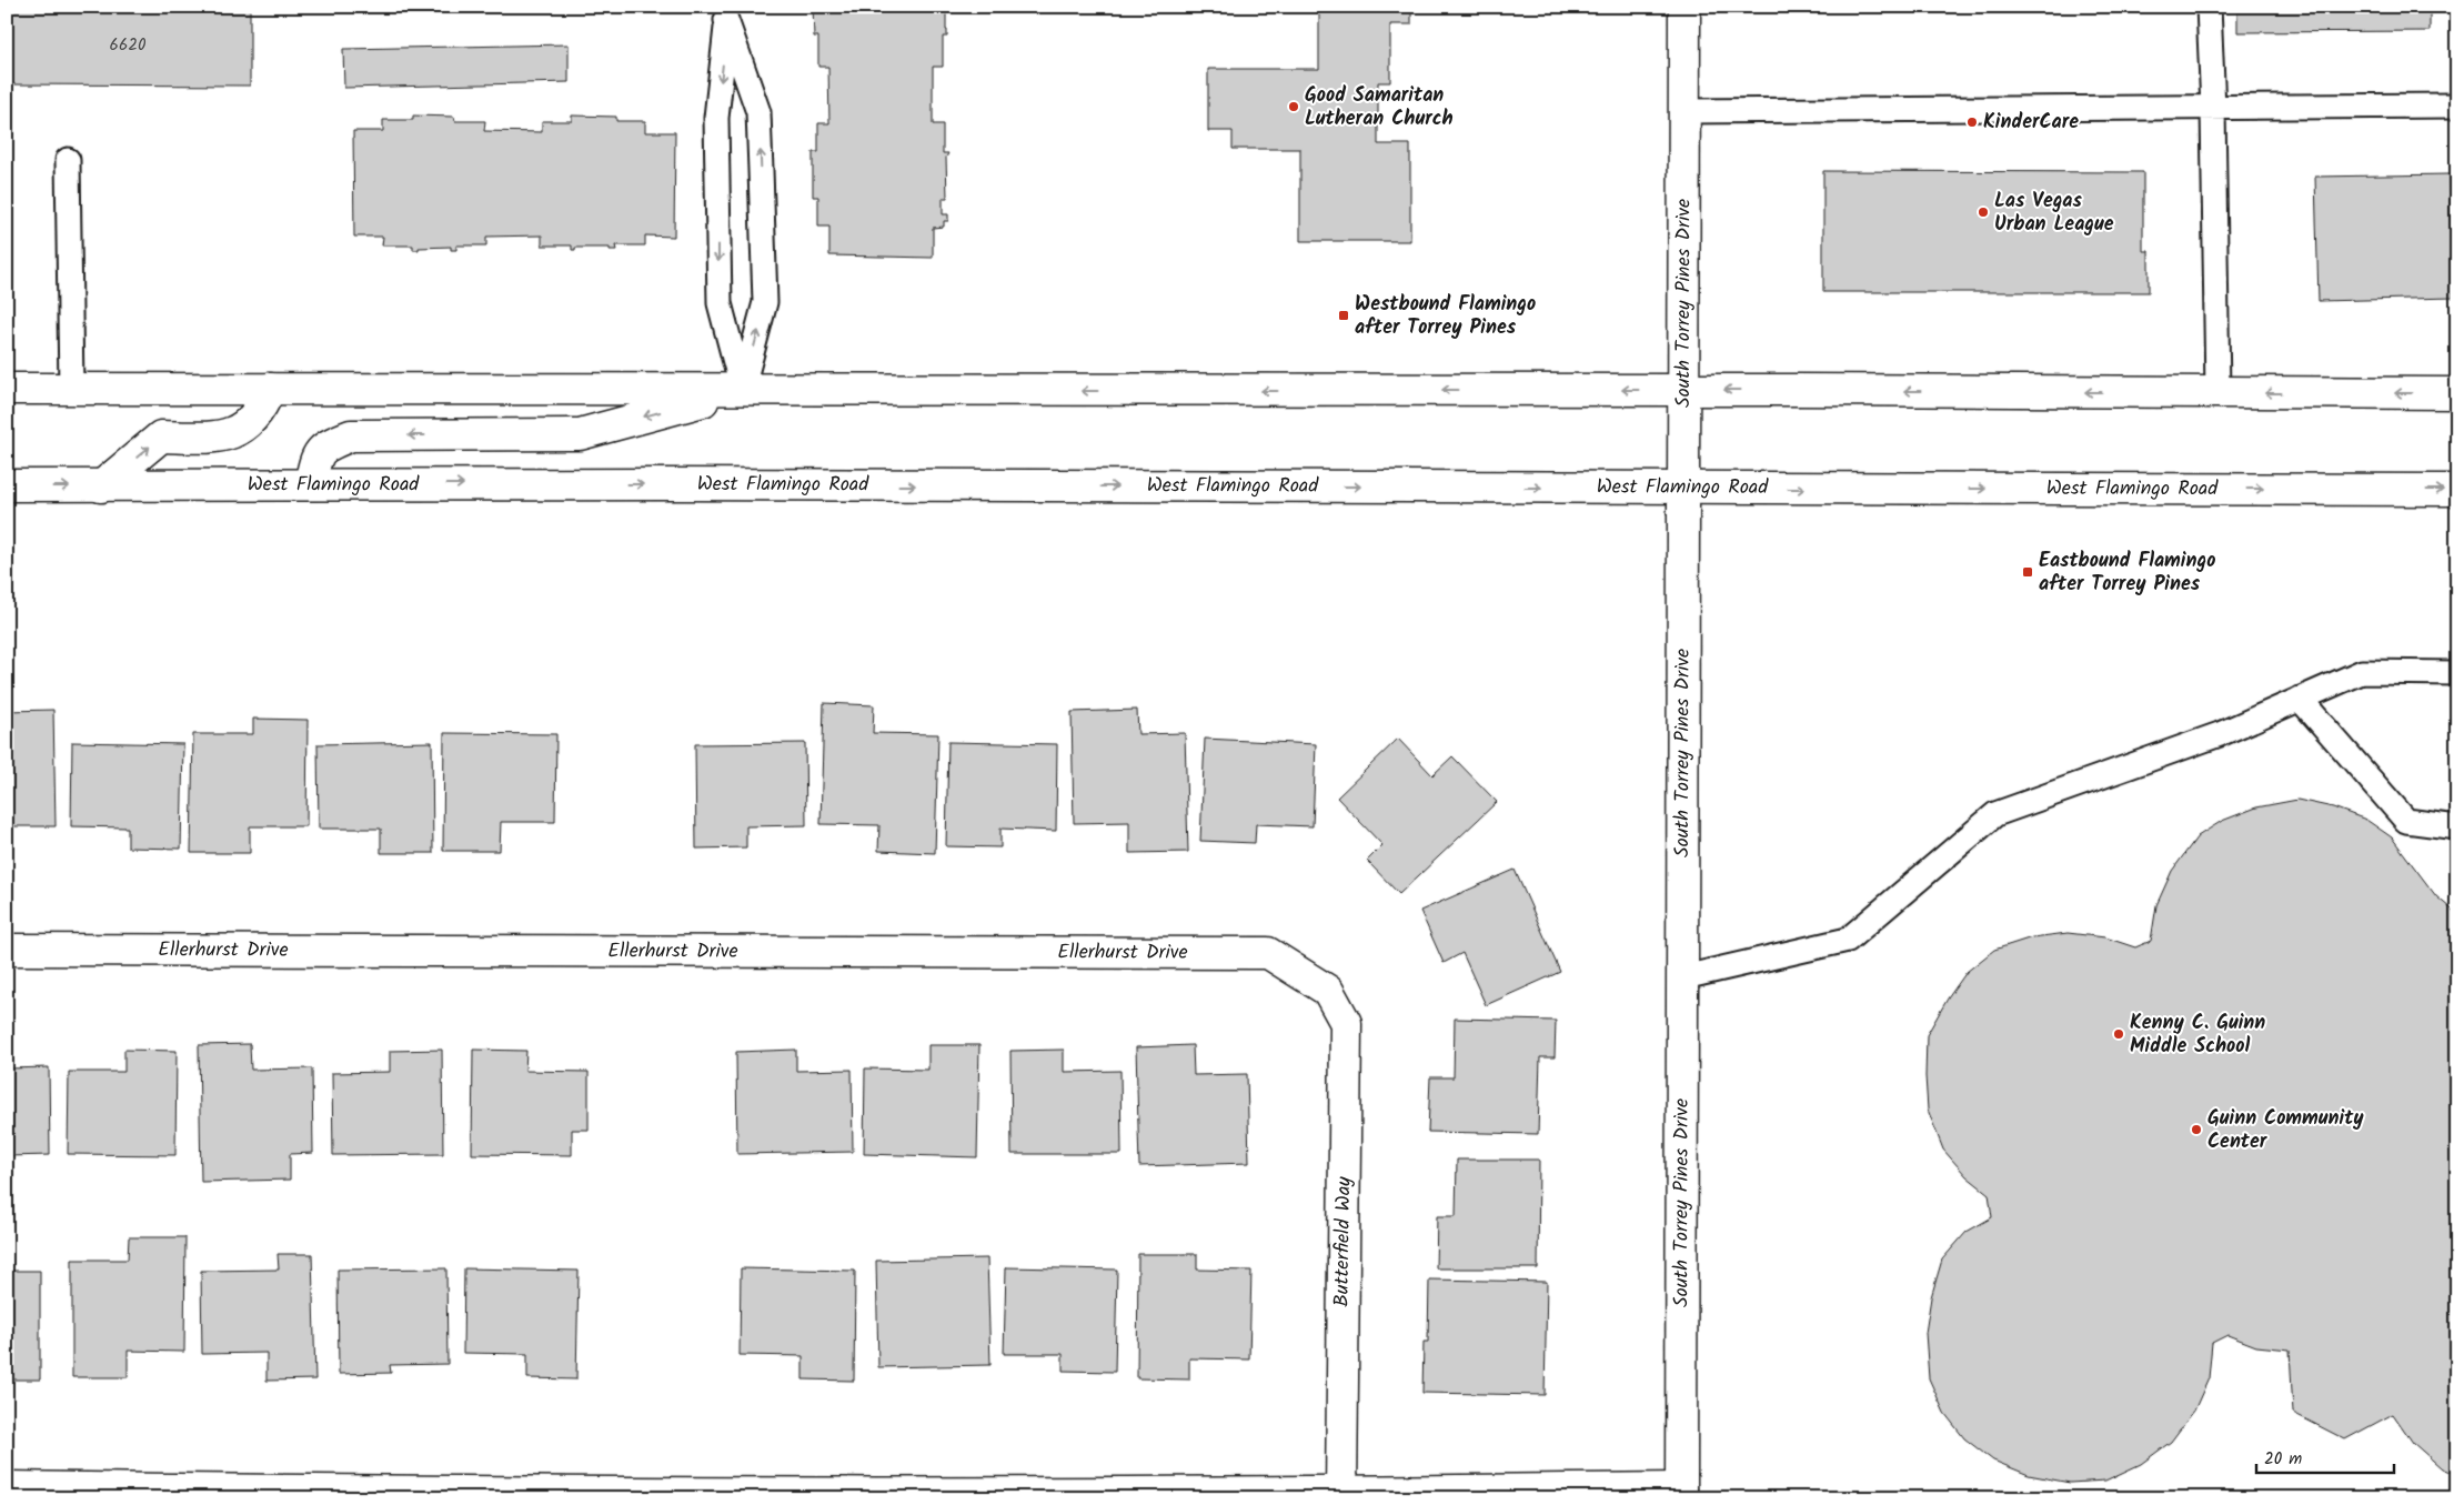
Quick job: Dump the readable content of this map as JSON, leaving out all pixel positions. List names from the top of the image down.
{
  "streets": {
    "main road": [
      "South Torrey Pines Drive",
      "West Flamingo Road",
      "Ellerhurst Drive",
      "Butterfield Way"
    ]
  },
  "crossings": [
    ["South Torrey Pines Drive", "West Flamingo Road"],
    ["Ellerhurst Drive", "Butterfield Way"]
  ],
  "places": {
    "other": [
      "Good Samaritan Lutheran Church",
      "KinderCare",
      "Las Vegas Urban League",
      "Kenny C. Guinn Middle School",
      "Guinn Community Center"
    ],
    "transit": ["Westbound Flamingo after Torrey Pines", "Eastbound Flamingo after Torrey Pines"]
  },
  "house_numbers": ["6620"],
  "scale_bar": "20 m"
}
